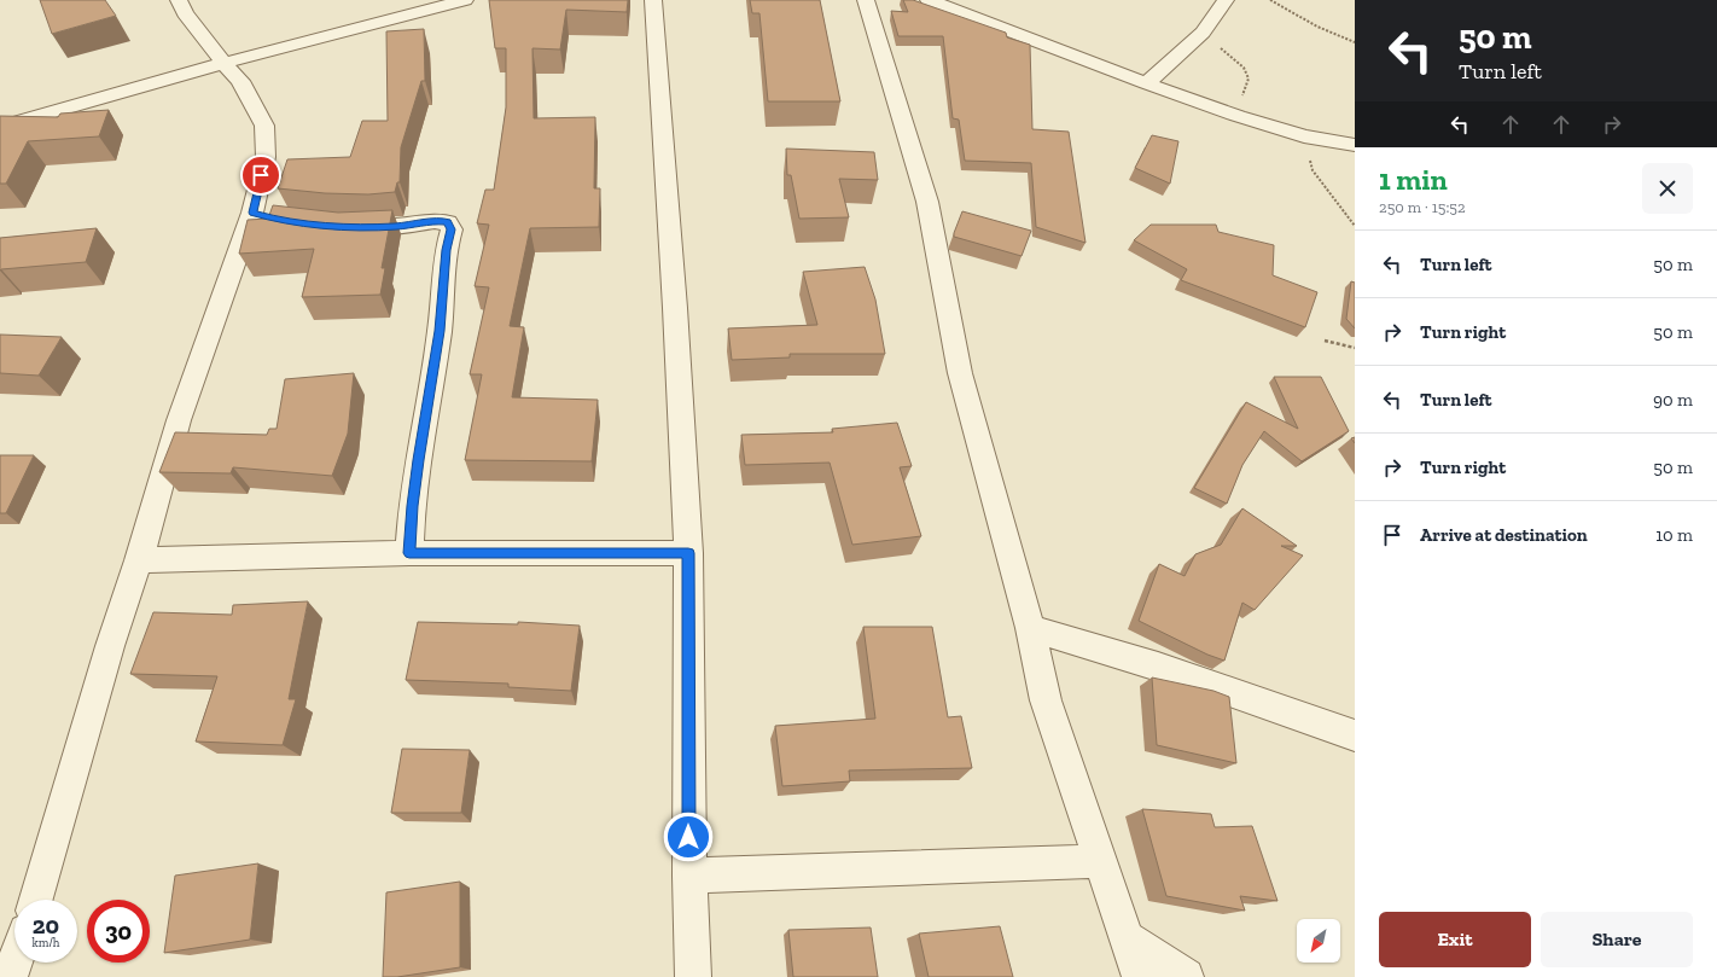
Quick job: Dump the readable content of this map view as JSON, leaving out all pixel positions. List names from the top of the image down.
{
  "north": "bottom left",
  "page": {
    "turn": ["50 m", "Turn left"],
    "heading": ["1 min", "250 m · 15:52"],
    "list": [
      {
        "name": "Turn left",
        "value": "50 m"
      },
      {
        "name": "Turn right",
        "value": "50 m"
      },
      {
        "name": "Turn left",
        "value": "90 m"
      },
      {
        "name": "Turn right",
        "value": "50 m"
      },
      {
        "name": "Arrive at destination",
        "value": "10 m"
      }
    ],
    "speed": "20 km/h",
    "limit": "30",
    "buttons": ["Exit", "Share"]
  }
}
